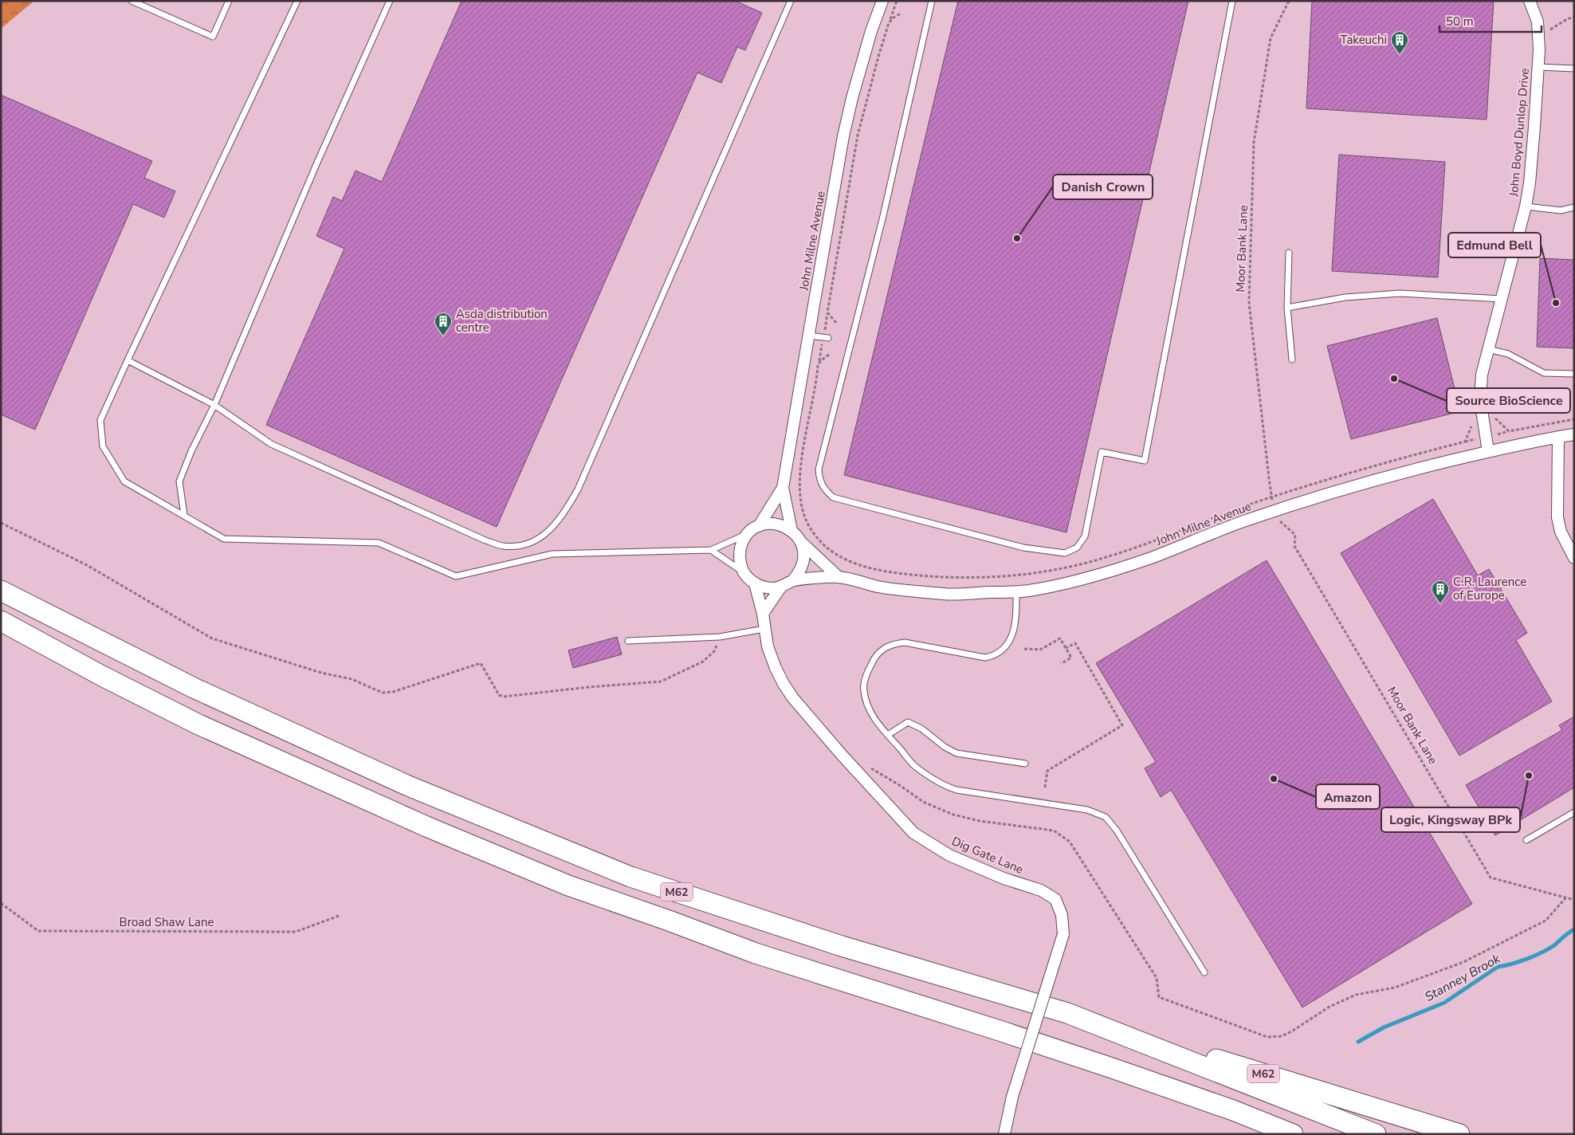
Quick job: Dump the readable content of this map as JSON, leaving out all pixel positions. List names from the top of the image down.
{
  "streets": {
    "highway": ["M62"],
    "street": ["John Boyd Dunlop Drive", "John Milne Avenue", "Dig Gate Lane"],
    "path": ["Moor Bank Lane", "Broad Shaw Lane"]
  },
  "crossings": [
    ["John Boyd Dunlop Drive", "John Milne Avenue"],
    ["John Milne Avenue", "Dig Gate Lane"]
  ],
  "water": ["Stanney Brook"],
  "places": {
    "building": ["Takeuchi", "Asda distribution centre", "C.R. Laurence of Europe"],
    "other": [
      "Danish Crown",
      "Edmund Bell",
      "Source BioScience",
      "Logic, Kingsway BPk",
      "Amazon"
    ]
  },
  "scale_bar": "50 m"
}
